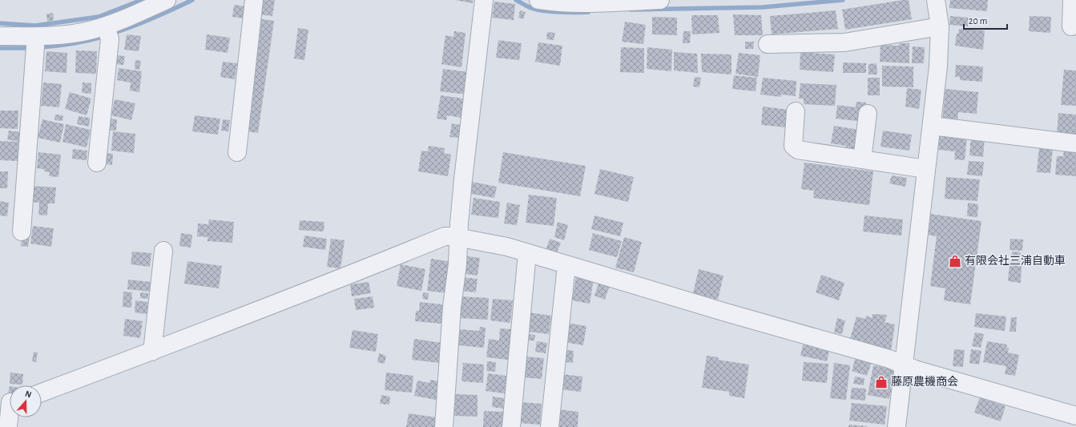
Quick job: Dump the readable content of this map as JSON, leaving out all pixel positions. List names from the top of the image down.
{
  "places": {
    "shop": ["有限会社三浦自動車", "藤原農機商会"]
  },
  "scale_bar": "20 m",
  "north": "top"
}
